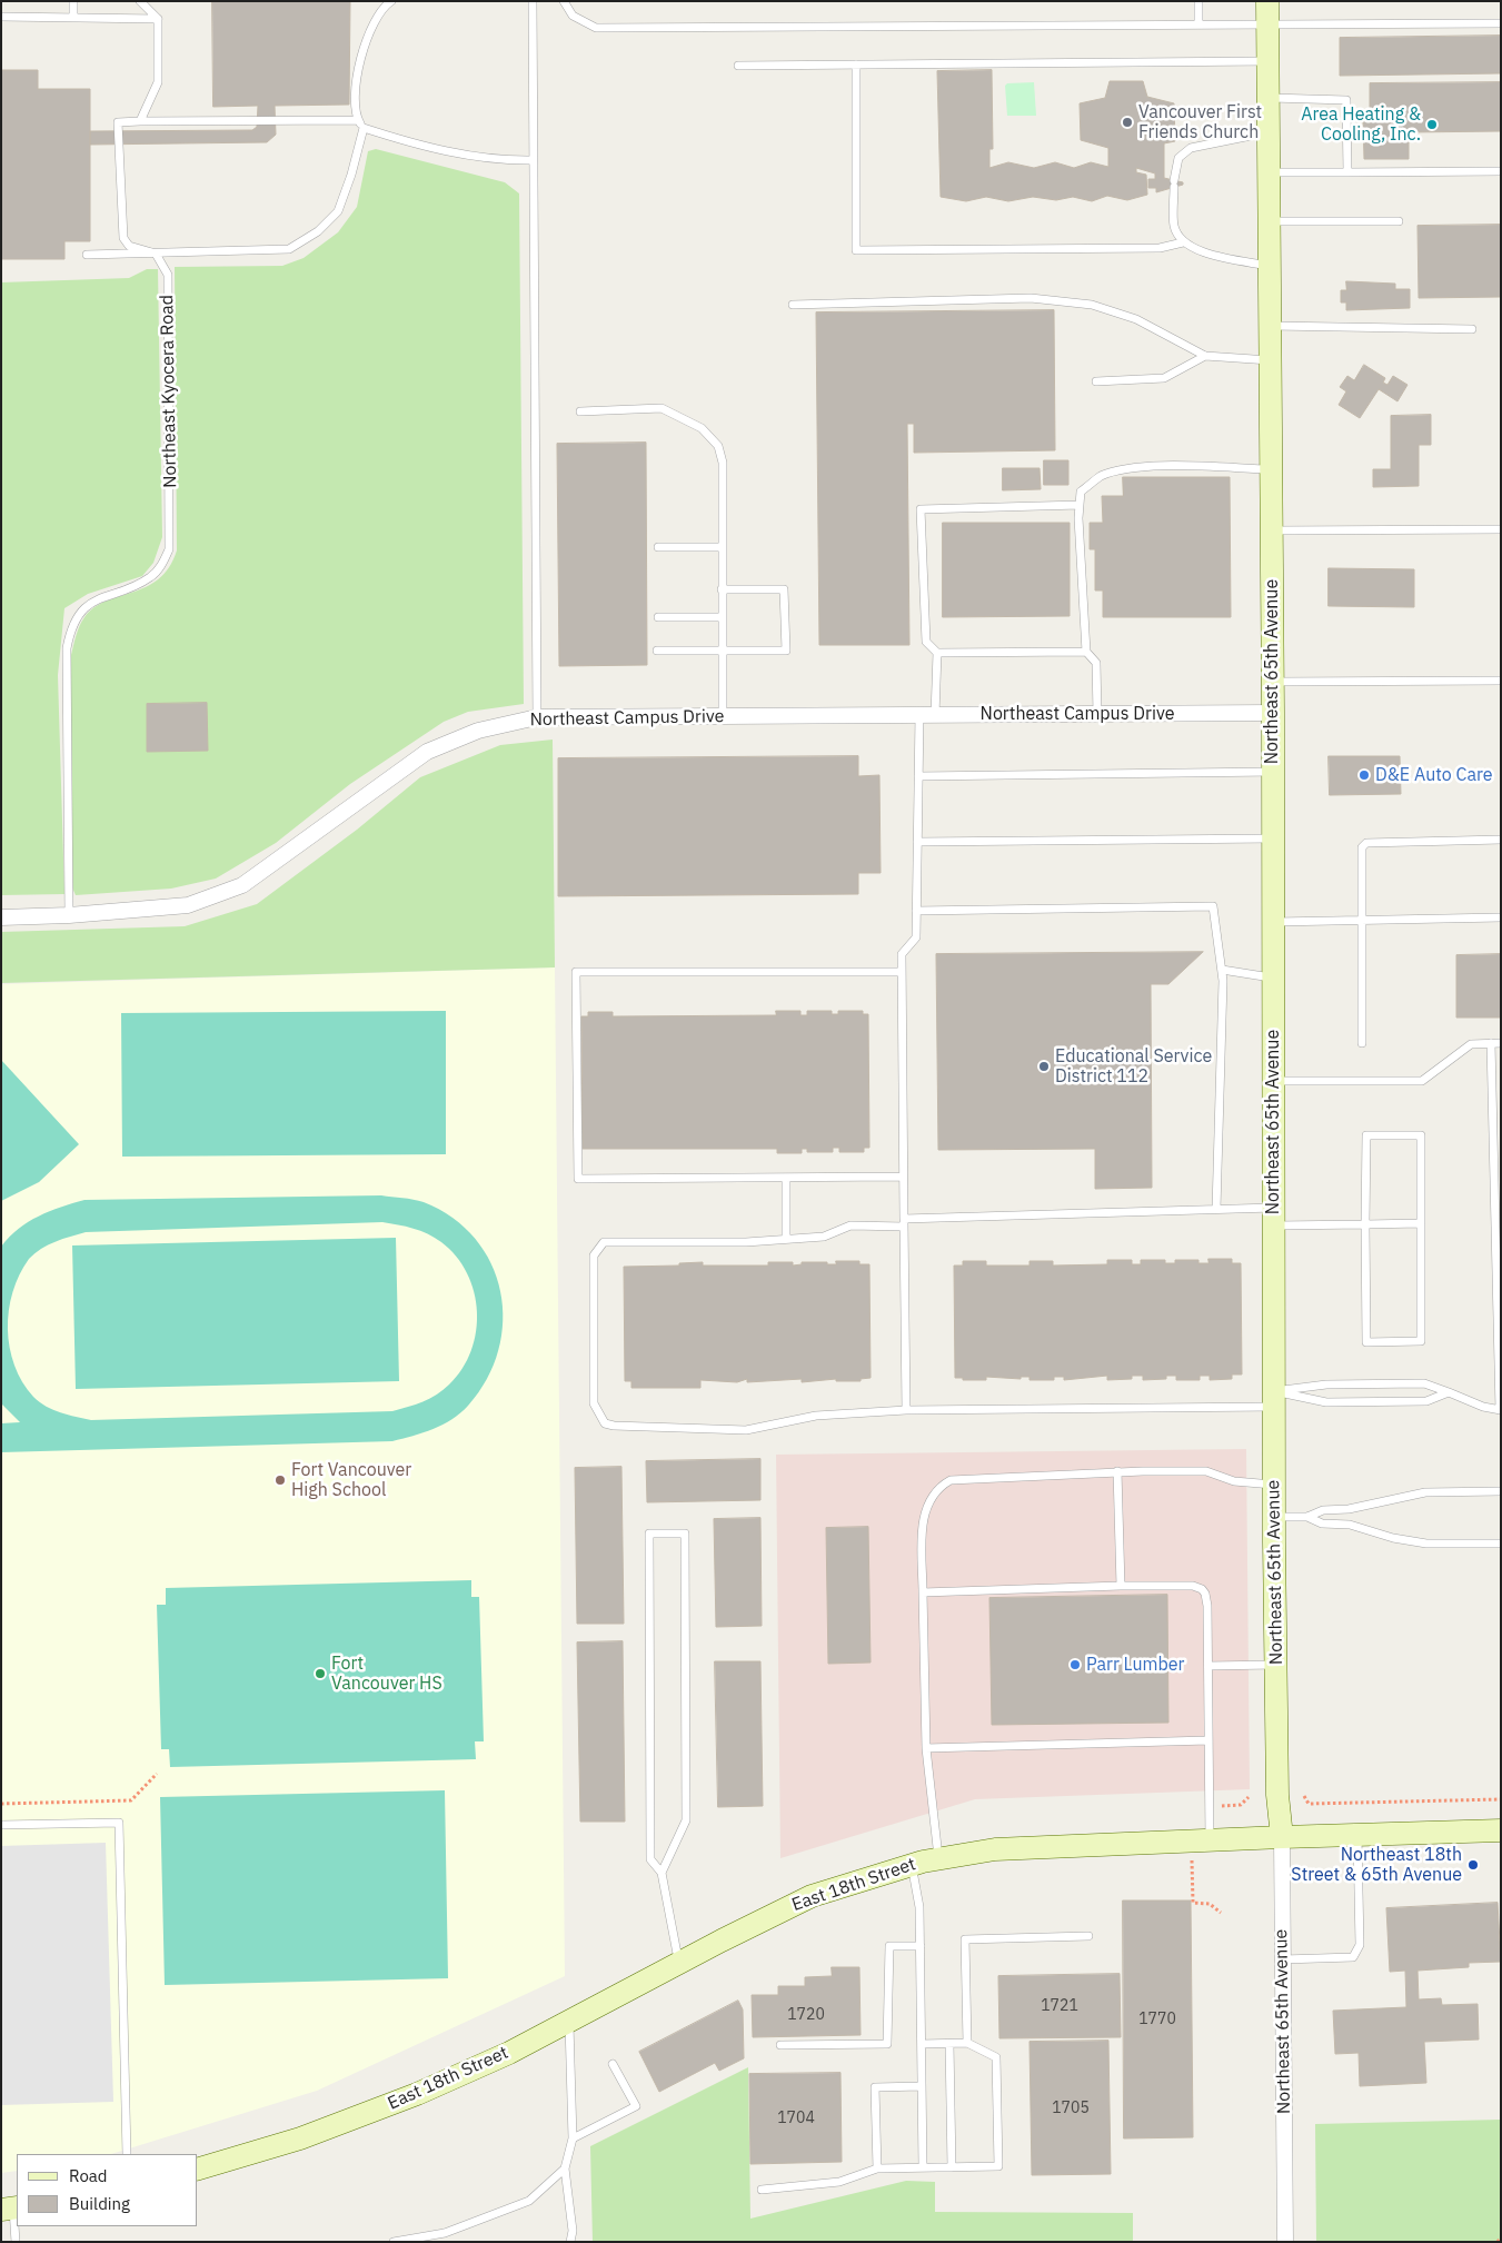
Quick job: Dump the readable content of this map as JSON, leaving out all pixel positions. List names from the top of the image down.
{
  "streets": {
    "street": ["Northeast 65th Avenue", "Northeast Campus Drive", "East 18th Street"],
    "lane": ["Northeast Kyocera Road"]
  },
  "crossings": [
    ["Northeast Kyocera Road", "Northeast Campus Drive"],
    ["Northeast 65th Avenue", "Northeast Campus Drive"],
    ["Northeast 65th Avenue", "East 18th Street"]
  ],
  "places": [
    "Vancouver First Friends Church",
    "Area Heating & Cooling, Inc.",
    "D&E Auto Care",
    "Educational Service District 112",
    "Fort Vancouver High School",
    "Parr Lumber",
    "Fort Vancouver HS",
    "Northeast 18th Street & 65th Avenue"
  ],
  "house_numbers": [
    "1721",
    "1720",
    "1770",
    "1705",
    "1704"
  ],
  "legend": ["Road", "Building"]
}
